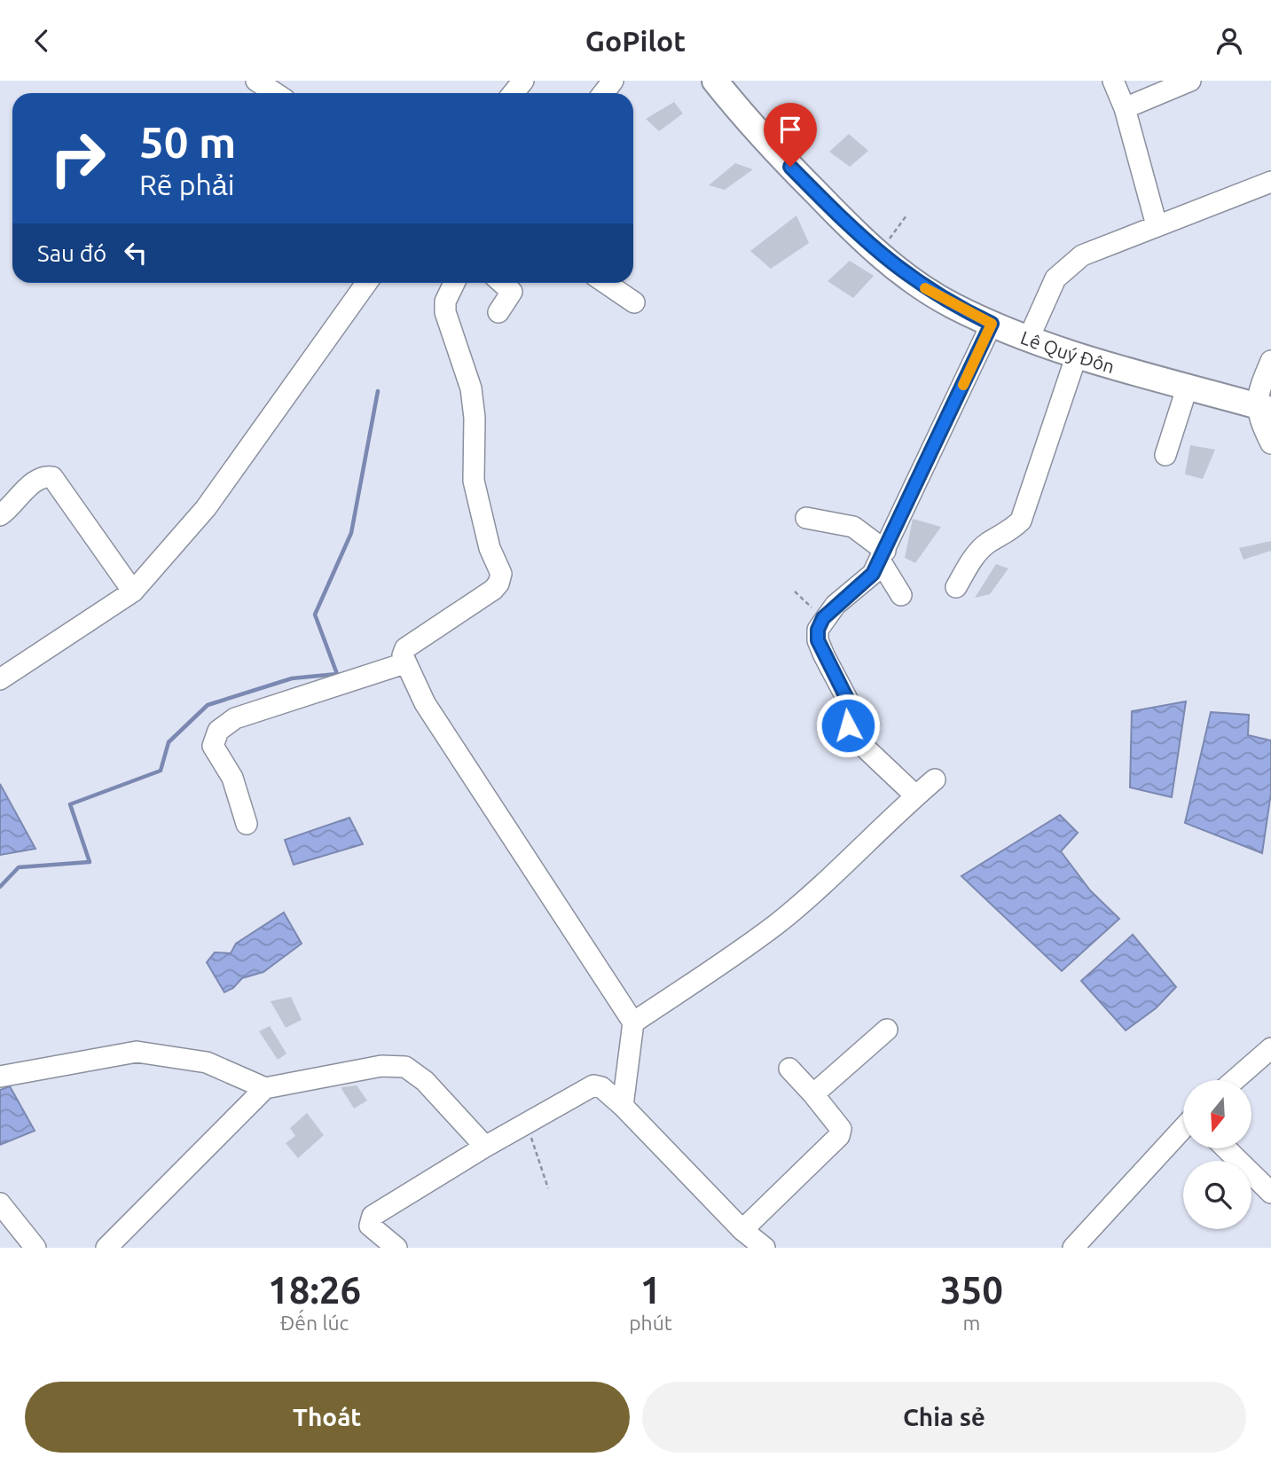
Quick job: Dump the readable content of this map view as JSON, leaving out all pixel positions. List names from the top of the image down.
{
  "streets": {
    "main road": ["Lê Quý Đôn"]
  },
  "north": "bottom",
  "page": {
    "header": "GoPilot",
    "turn": ["50 m", "Rẽ phải"],
    "then": "Sau đó",
    "eta": [
      "18:26",
      "Đến lúc",
      "1",
      "phút",
      "350",
      "m"
    ],
    "buttons": ["Thoát", "Chia sẻ"]
  }
}
